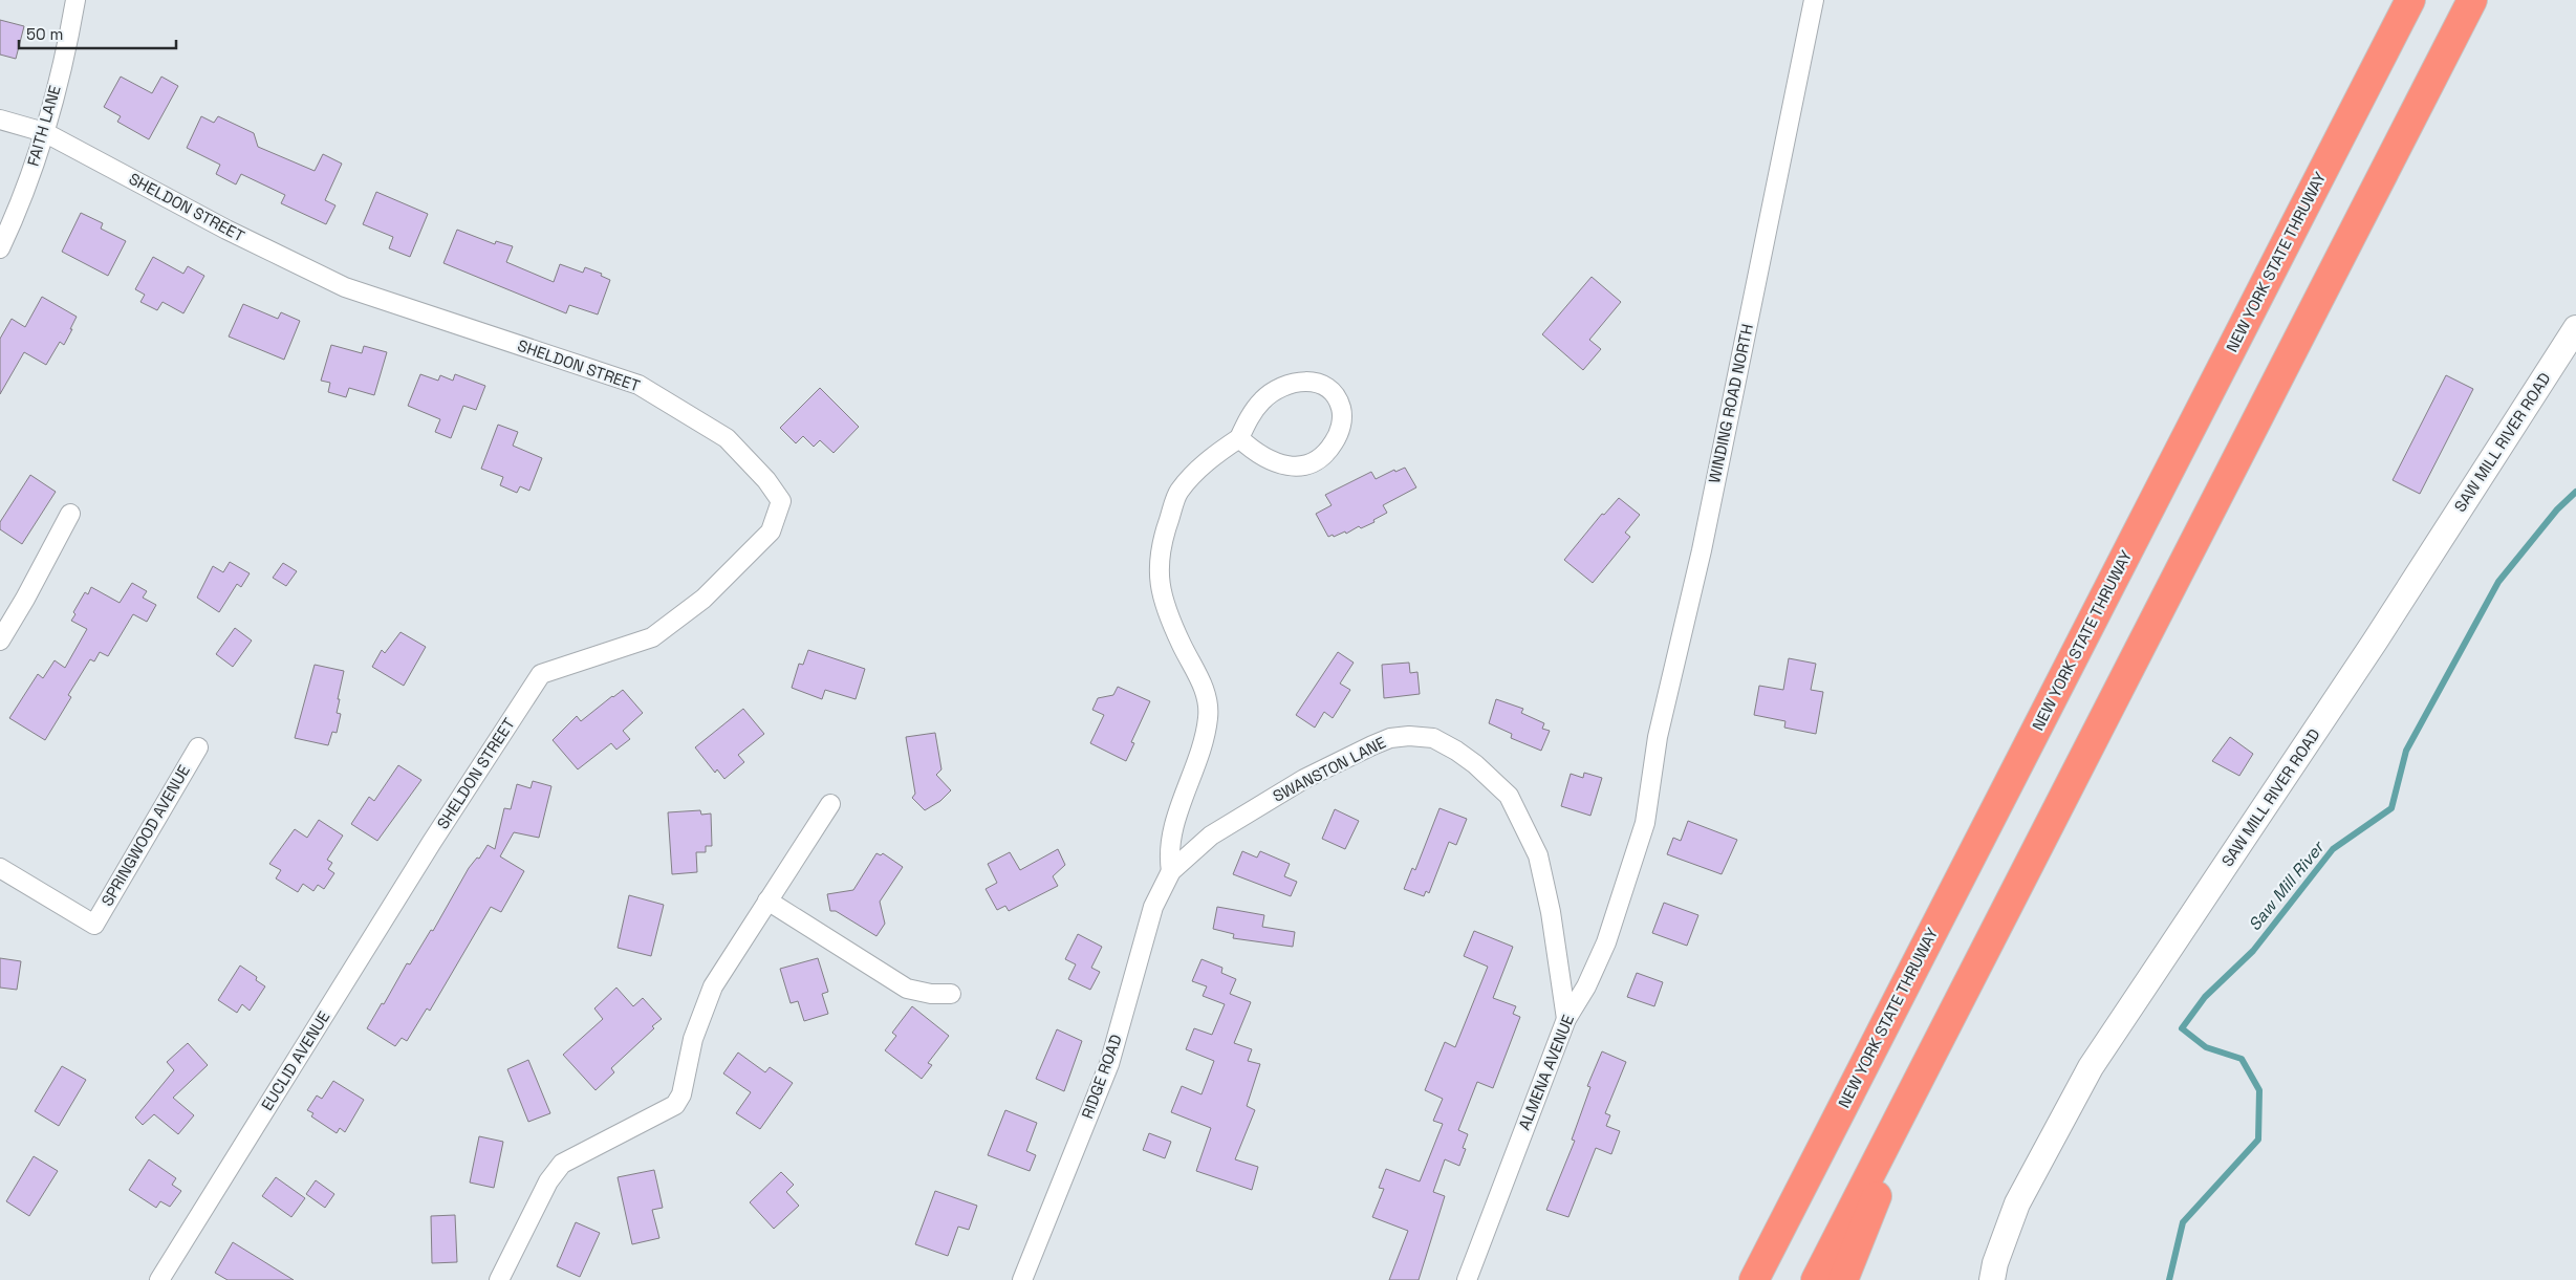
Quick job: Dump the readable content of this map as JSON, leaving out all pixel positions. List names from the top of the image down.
{
  "streets": {
    "highway": ["NEW YORK STATE THRUWAY"],
    "main road": ["SAW MILL RIVER ROAD"],
    "street": [
      "FAITH LANE",
      "SHELDON STREET",
      "WINDING ROAD NORTH",
      "SWANSTON LANE",
      "SPRINGWOOD AVENUE",
      "EUCLID AVENUE",
      "ALMENA AVENUE",
      "RIDGE ROAD"
    ]
  },
  "crossings": [
    ["FAITH LANE", "SHELDON STREET"],
    ["SHELDON STREET", "EUCLID AVENUE"],
    ["WINDING ROAD NORTH", "ALMENA AVENUE"],
    ["SWANSTON LANE", "ALMENA AVENUE"],
    ["SWANSTON LANE", "RIDGE ROAD"]
  ],
  "water": ["Saw Mill River"],
  "scale_bar": "50 m"
}
